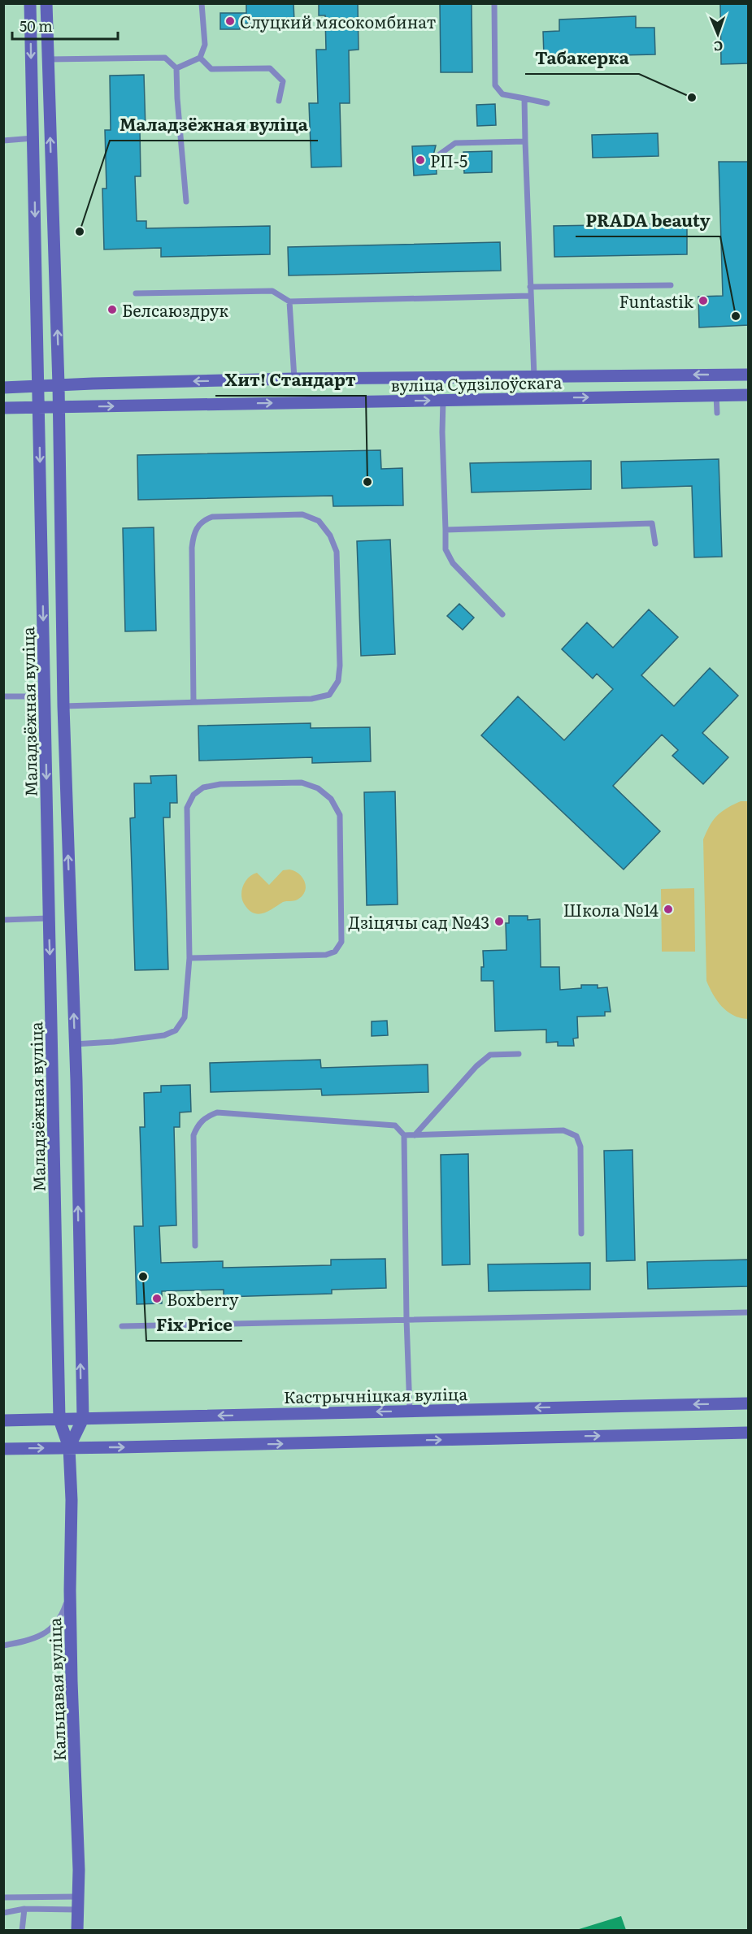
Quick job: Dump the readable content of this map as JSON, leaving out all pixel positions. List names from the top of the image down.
{
  "streets": {
    "main road": [
      "вуліца Судзілоўскага",
      "Маладзёжная вуліца",
      "Кастрычніцкая вуліца",
      "Кальцавая вуліца"
    ]
  },
  "crossings": [
    ["вуліца Судзілоўскага", "Маладзёжная вуліца"],
    ["Маладзёжная вуліца", "Кастрычніцкая вуліца"],
    ["Маладзёжная вуліца", "Кальцавая вуліца"]
  ],
  "places": [
    "Слуцкий мясокомбинат",
    "Табакерка",
    "РП-5",
    "Маладзёжная вуліца",
    "Funtastik",
    "Белсаюздрук",
    "PRADA beauty",
    "Хит! Стандарт",
    "Школа №14",
    "Дзіцячы сад №43",
    "Fix Price",
    "Boxberry"
  ],
  "scale_bar": "50 m",
  "north": "bottom"
}
